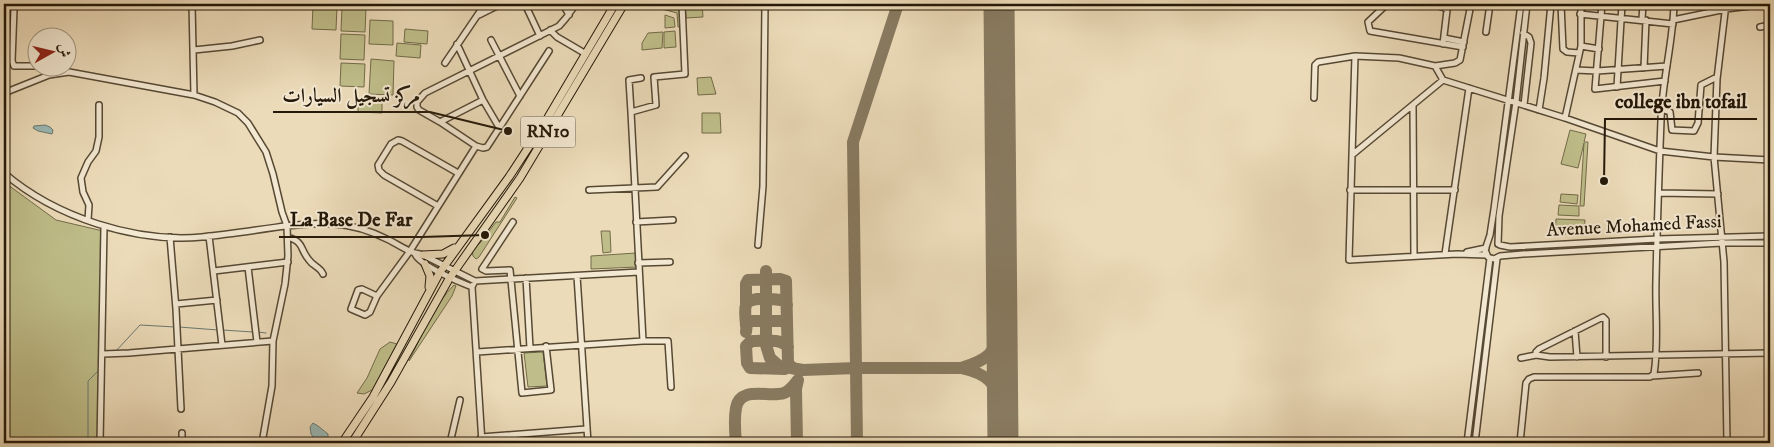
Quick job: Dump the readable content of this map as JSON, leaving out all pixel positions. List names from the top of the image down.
{
  "streets": {
    "main road": ["RN10"],
    "street": ["Avenue Mohamed Fassi"]
  },
  "places": ["مركز تسجيل السيارات", "college ibn tofail", "La Base De Far"],
  "north": "right"
}
